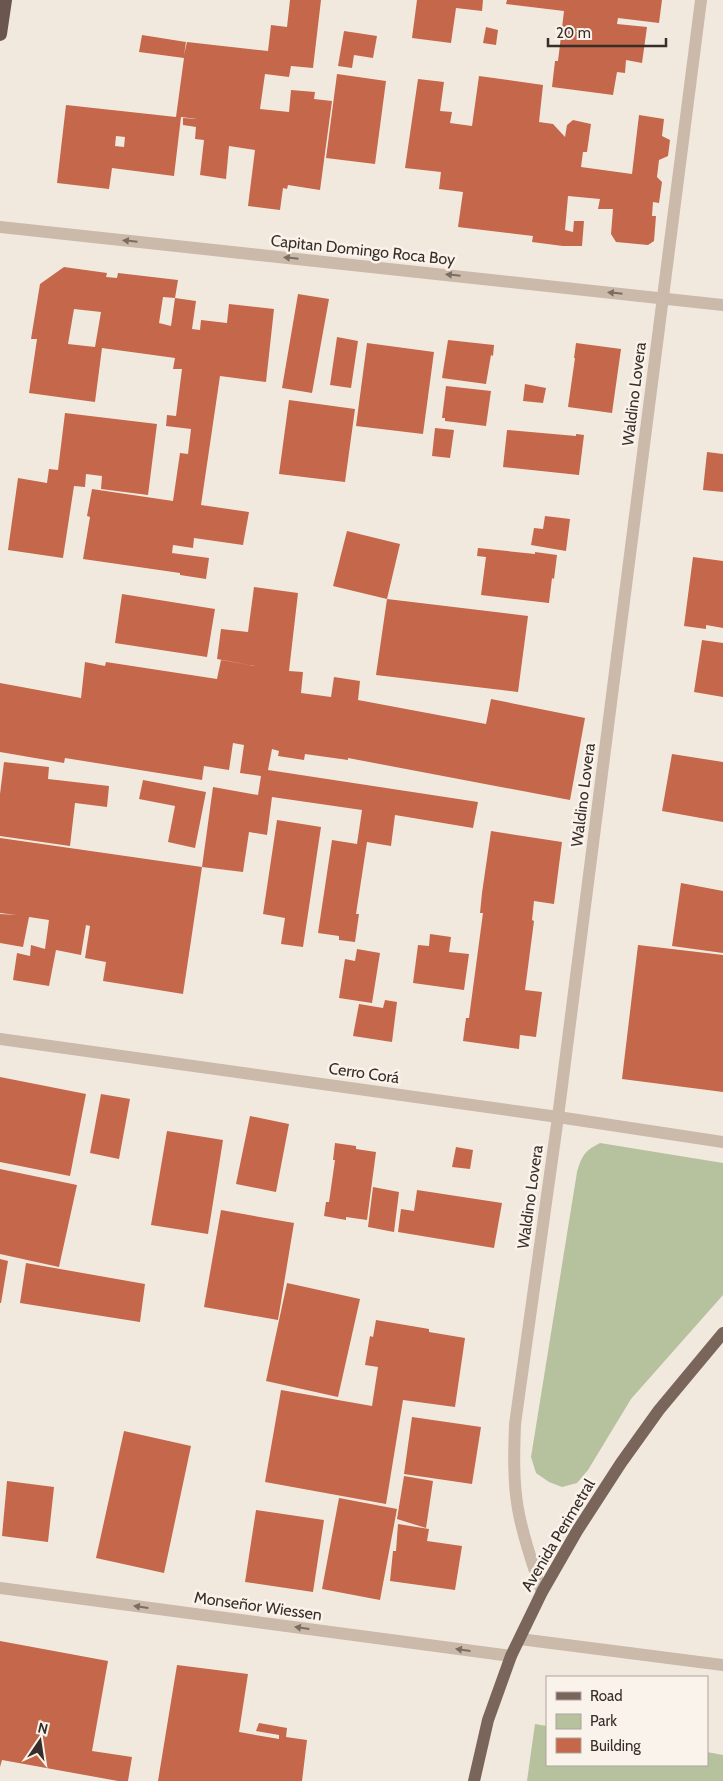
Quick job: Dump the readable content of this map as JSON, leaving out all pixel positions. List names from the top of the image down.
{
  "streets": {
    "main road": ["Avenida Perimetral"],
    "street": [
      "Capitan Domingo Roca Boy",
      "Waldino Lovera",
      "Cerro Corá",
      "Monseñor Wiessen"
    ]
  },
  "crossings": [
    ["Capitan Domingo Roca Boy", "Waldino Lovera"],
    ["Waldino Lovera", "Cerro Corá"],
    ["Waldino Lovera", "Avenida Perimetral"],
    ["Avenida Perimetral", "Monseñor Wiessen"]
  ],
  "one_way": ["Capitan Domingo Roca Boy", "Monseñor Wiessen"],
  "legend": ["Road", "Park", "Building"],
  "scale_bar": "20 m",
  "north": "top"
}
